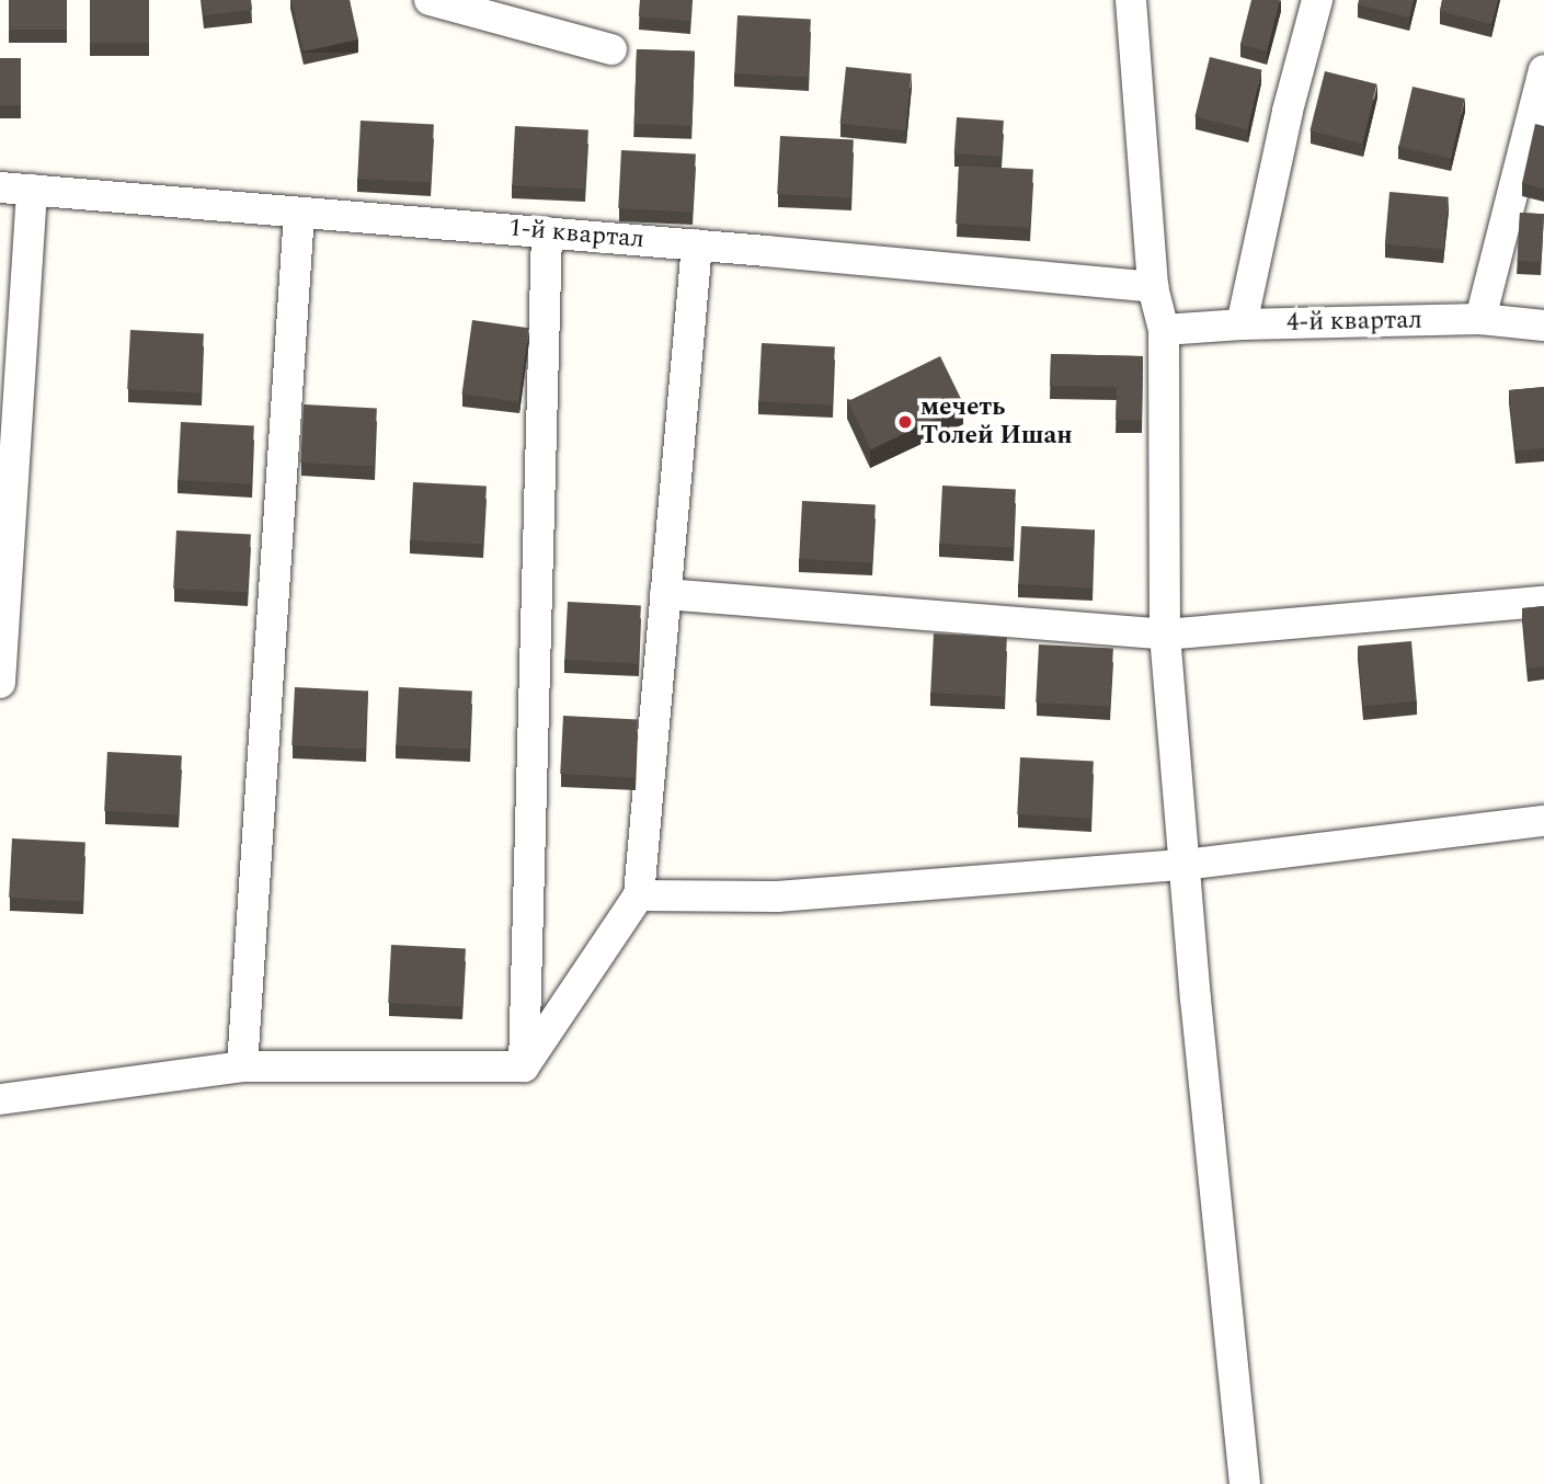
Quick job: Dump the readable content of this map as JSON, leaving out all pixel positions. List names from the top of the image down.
{
  "streets": {
    "street": ["1-й квартал", "4-й квартал"]
  },
  "places": ["мечеть Толей Ишан"]
}
